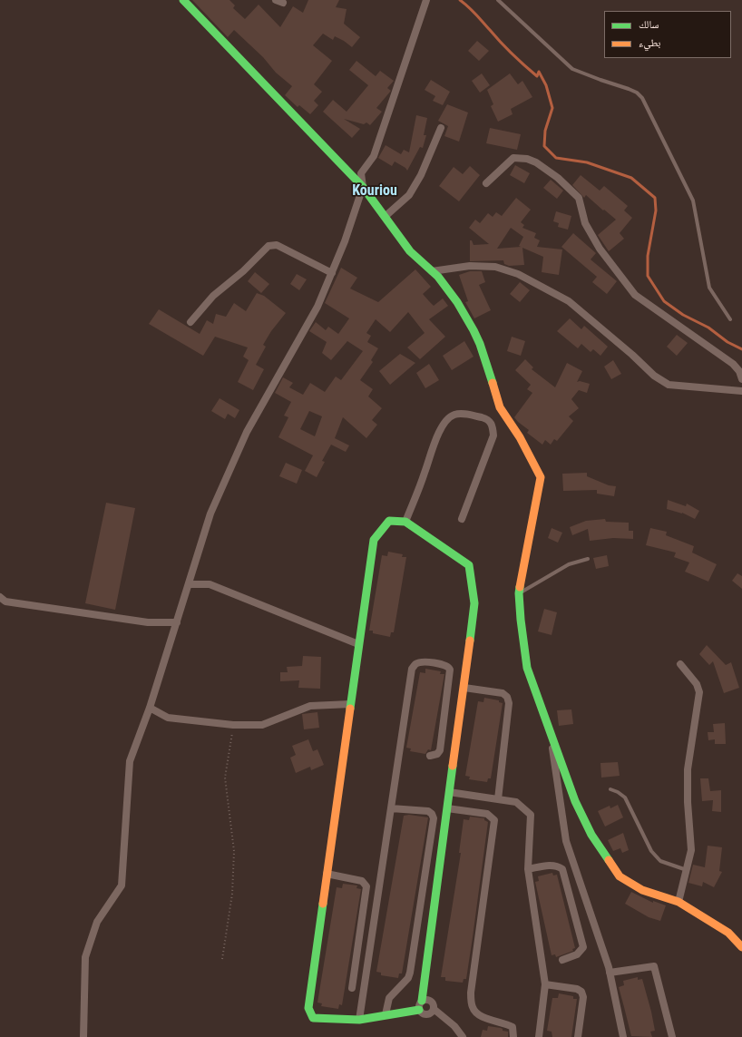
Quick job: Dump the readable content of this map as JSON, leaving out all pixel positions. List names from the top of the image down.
{
  "districts": ["Kouriou"],
  "legend": ["سالك", "بطيء"]
}
